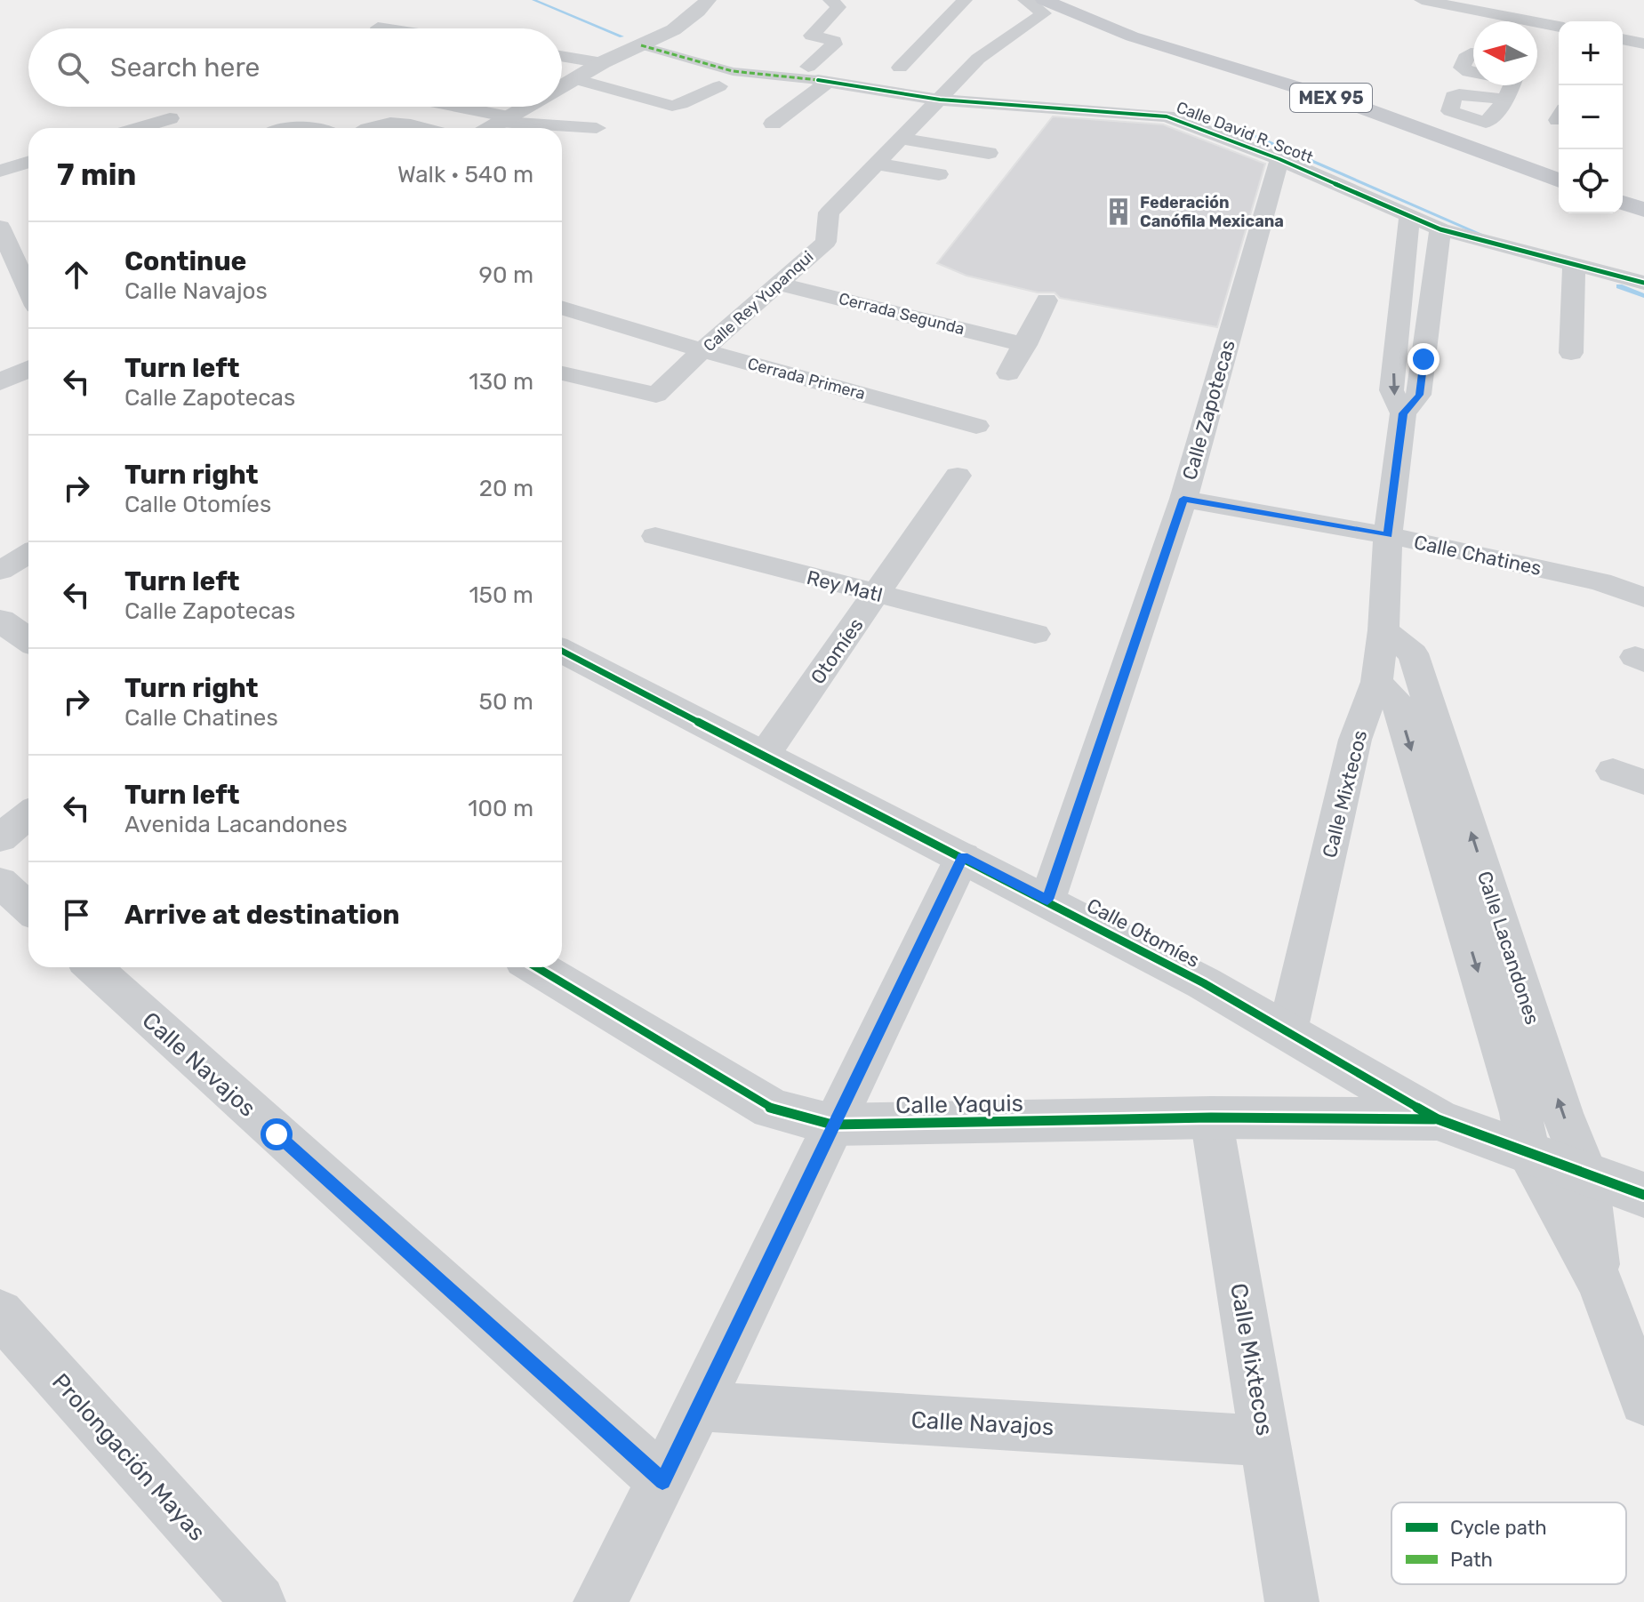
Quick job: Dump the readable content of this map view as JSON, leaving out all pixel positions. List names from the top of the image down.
{
  "streets": {
    "main road": ["MEX 95"],
    "street": [
      "Calle David R. Scott",
      "Calle Rey Yupanqui",
      "Cerrada Segunda",
      "Cerrada Primera",
      "Calle Zapotecas",
      "Calle Chatines",
      "Rey Matl",
      "Otomíes",
      "Calle Mixtecos",
      "Calle Otomíes",
      "Calle Lacandones",
      "Calle Navajos",
      "Calle Yaquis",
      "Prolongación Mayas"
    ]
  },
  "crossings": [
    ["Calle David R. Scott", "Calle Rey Yupanqui"],
    ["Calle David R. Scott", "Calle Zapotecas"],
    ["Calle Rey Yupanqui", "Cerrada Segunda"],
    ["Calle Rey Yupanqui", "Cerrada Primera"],
    ["Calle Zapotecas", "Calle Chatines"],
    ["Calle Zapotecas", "Calle Otomíes"],
    ["Calle Chatines", "Calle Mixtecos"],
    ["Rey Matl", "Otomíes"],
    ["Otomíes", "Calle Otomíes"],
    ["Calle Mixtecos", "Calle Otomíes"],
    ["Calle Mixtecos", "Calle Lacandones"],
    ["Calle Mixtecos", "Calle Navajos"],
    ["Calle Mixtecos", "Calle Yaquis"],
    ["Calle Otomíes", "Calle Lacandones"],
    ["Calle Otomíes", "Calle Yaquis"]
  ],
  "places": {
    "building": ["Federación Canófila Mexicana"]
  },
  "legend": ["Cycle path", "Path"],
  "north": "left",
  "page": {
    "map_buttons": ["+", "−"],
    "search": "Search here",
    "heading": ["7 min", "Walk · 540 m"],
    "list": [
      ["Continue", "Calle Navajos", "90 m"],
      ["Turn left", "Calle Zapotecas", "130 m"],
      ["Turn right", "Calle Otomíes", "20 m"],
      ["Turn left", "Calle Zapotecas", "150 m"],
      ["Turn right", "Calle Chatines", "50 m"],
      ["Turn left", "Avenida Lacandones", "100 m"],
      "Arrive at destination"
    ]
  }
}
